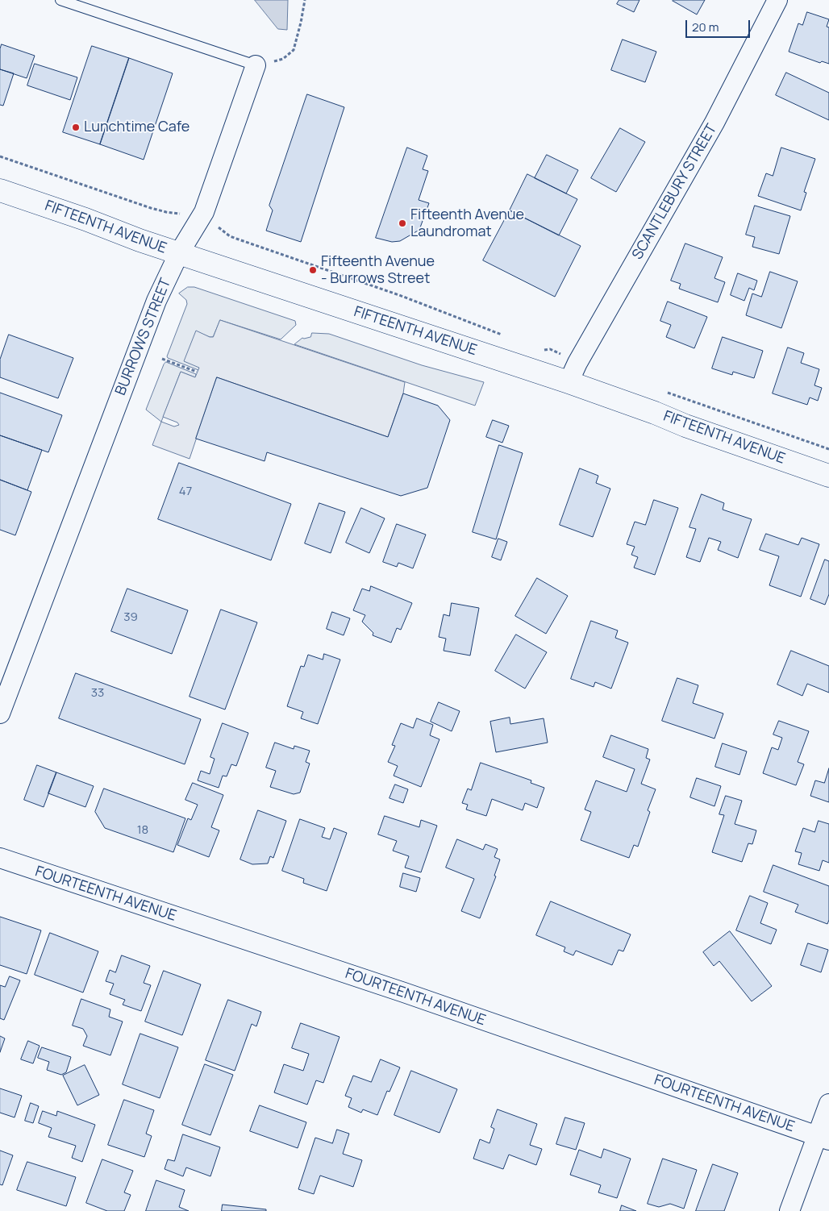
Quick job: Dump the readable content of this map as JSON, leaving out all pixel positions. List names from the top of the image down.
{
  "streets": {
    "main road": ["FIFTEENTH AVENUE"],
    "street": ["SCANTLEBURY STREET", "BURROWS STREET", "FOURTEENTH AVENUE"]
  },
  "crossings": [
    ["SCANTLEBURY STREET", "FIFTEENTH AVENUE"],
    ["FIFTEENTH AVENUE", "BURROWS STREET"]
  ],
  "places": ["Lunchtime Cafe", "Fifteenth Avenue Laundromat", "Fifteenth Avenue - Burrows Street"],
  "house_numbers": [
    "47",
    "39",
    "33",
    "18"
  ],
  "scale_bar": "20 m"
}
